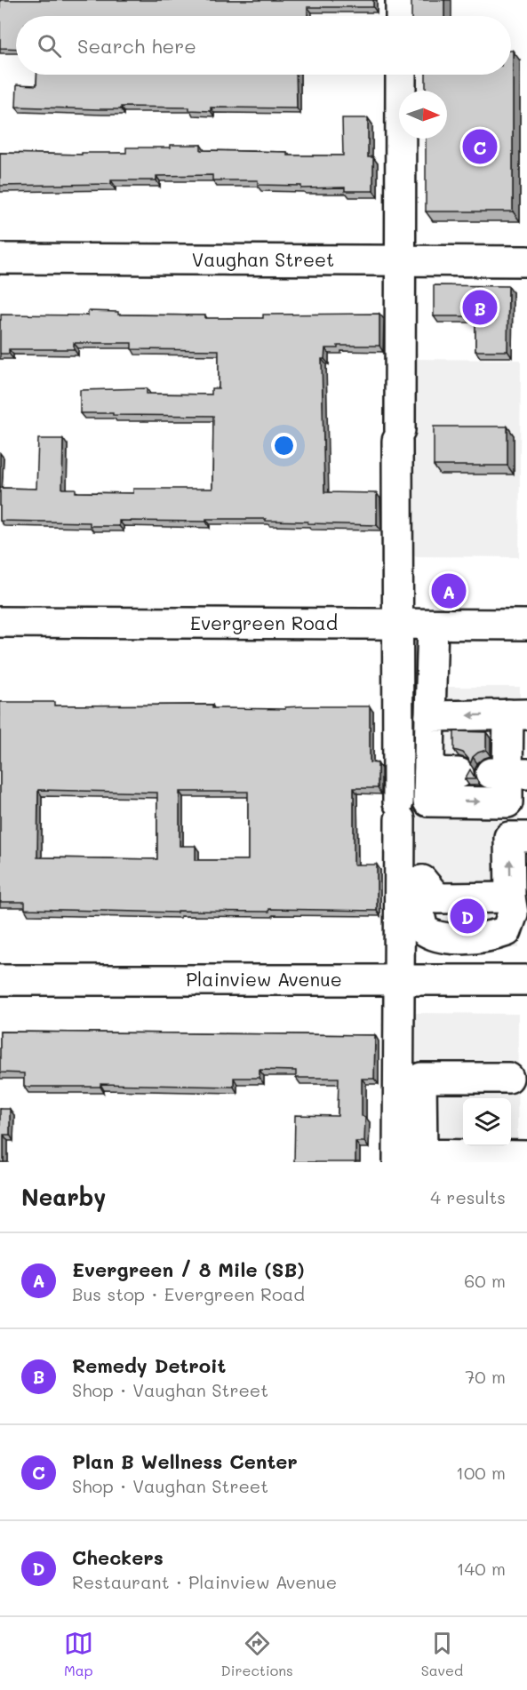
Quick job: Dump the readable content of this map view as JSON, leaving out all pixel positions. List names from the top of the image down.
{
  "streets": {
    "street": ["Vaughan Street", "Evergreen Road", "Plainview Avenue"]
  },
  "north": "right",
  "page": {
    "search": "Search here",
    "pins": [
      "C",
      "B",
      "A",
      "D"
    ],
    "heading": ["Nearby", "4 results"],
    "list": [
      {
        "mark": "A",
        "name": "Evergreen / 8 Mile (SB)",
        "note": "Bus stop · Evergreen Road",
        "value": "60 m"
      },
      {
        "mark": "B",
        "name": "Remedy Detroit",
        "note": "Shop · Vaughan Street",
        "value": "70 m"
      },
      {
        "mark": "C",
        "name": "Plan B Wellness Center",
        "note": "Shop · Vaughan Street",
        "value": "100 m"
      },
      {
        "mark": "D",
        "name": "Checkers",
        "note": "Restaurant · Plainview Avenue",
        "value": "140 m"
      }
    ],
    "nav": ["Map", "Directions", "Saved"]
  }
}
